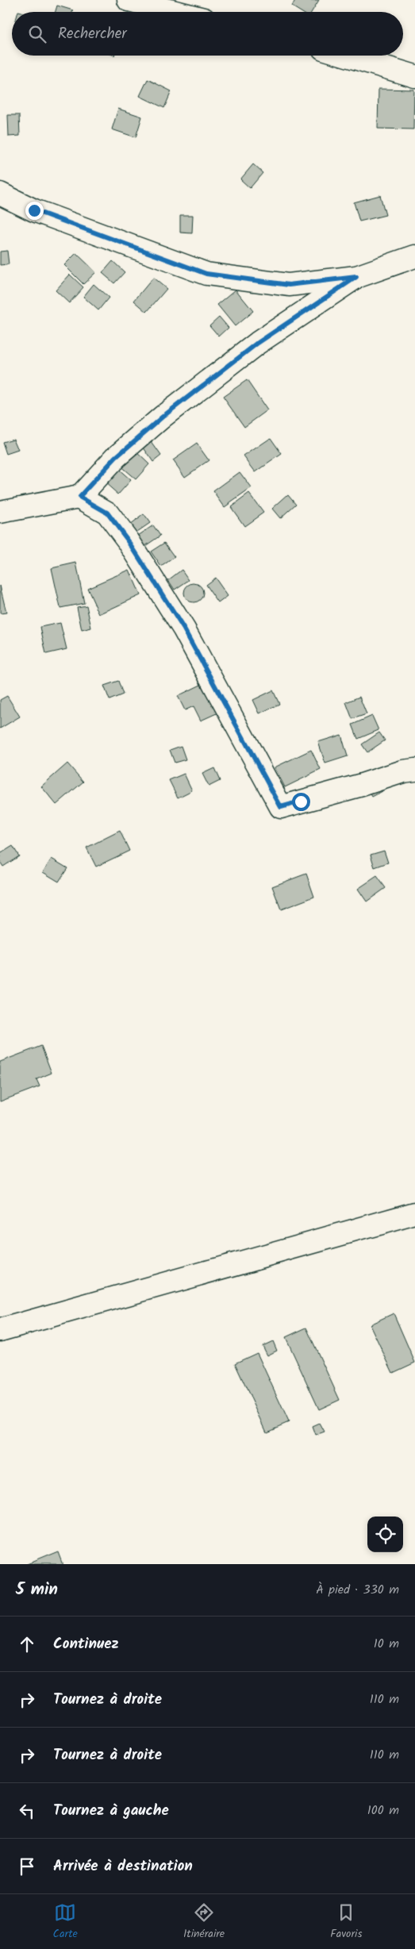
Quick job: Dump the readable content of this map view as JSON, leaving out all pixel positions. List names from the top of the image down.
{
  "page": {
    "search": "Rechercher",
    "heading": ["5 min", "À pied · 330 m"],
    "list": [
      ["Continuez", "10 m"],
      ["Tournez à droite", "110 m"],
      ["Tournez à droite", "110 m"],
      ["Tournez à gauche", "100 m"],
      "Arrivée à destination"
    ],
    "nav": ["Carte", "Itinéraire", "Favoris"]
  }
}
